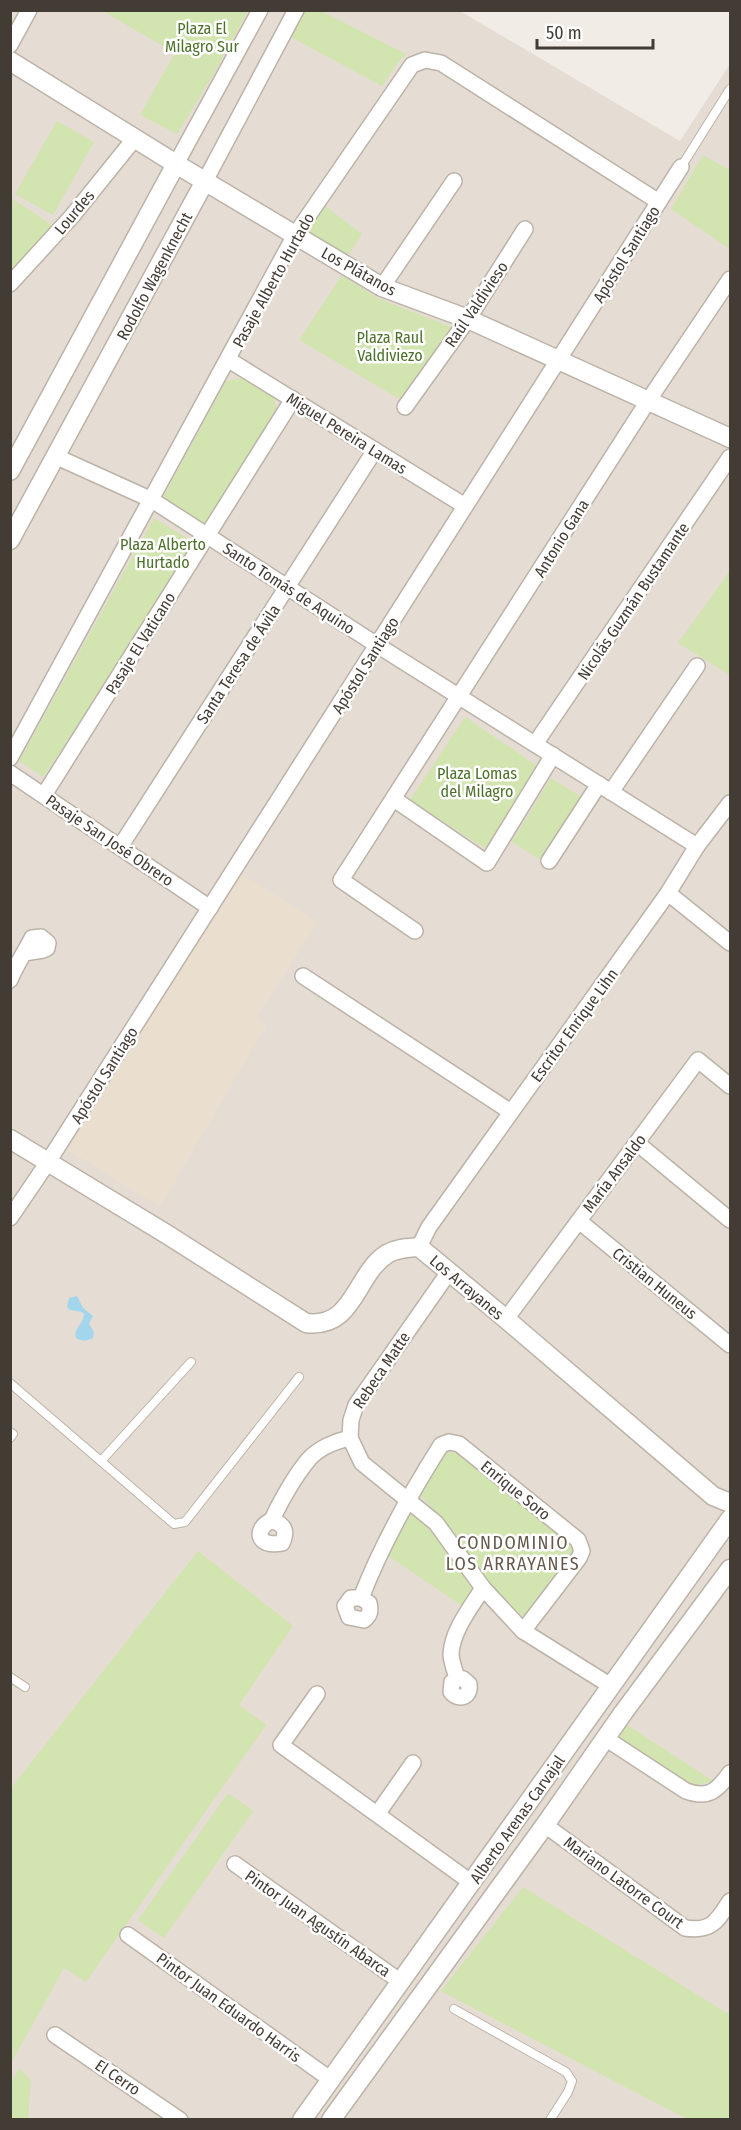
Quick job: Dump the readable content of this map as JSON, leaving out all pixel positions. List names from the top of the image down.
{
  "streets": {
    "street": [
      "Lourdes",
      "Apóstol Santiago",
      "Los Plátanos",
      "Rodolfo Wagenknecht",
      "Pasaje Alberto Hurtado",
      "Raúl Valdivieso",
      "Miguel Pereira Lamas",
      "Antonio Gana",
      "Santo Tomás de Aquino",
      "Nicolás Guzmán Bustamante",
      "Pasaje El Vaticano",
      "Santa Teresa de Ávila",
      "Pasaje San José Obrero",
      "Escritor Enrique Lihn",
      "María Ansaldo",
      "Cristian Huneus",
      "Los Arrayanes",
      "Rebeca Matte",
      "Enrique Soro",
      "Alberto Arenas Carvajal",
      "Mariano Latorre Court",
      "Pintor Juan Agustín Abarca",
      "Pintor Juan Eduardo Harris",
      "El Cerro"
    ]
  },
  "crossings": [
    ["Lourdes", "Los Plátanos"],
    ["Apóstol Santiago", "Los Plátanos"],
    ["Apóstol Santiago", "Pasaje Alberto Hurtado"],
    ["Apóstol Santiago", "Miguel Pereira Lamas"],
    ["Apóstol Santiago", "Santo Tomás de Aquino"],
    ["Apóstol Santiago", "Pasaje San José Obrero"],
    ["Apóstol Santiago", "Los Arrayanes"],
    ["Los Plátanos", "Rodolfo Wagenknecht"],
    ["Los Plátanos", "Pasaje Alberto Hurtado"],
    ["Los Plátanos", "Raúl Valdivieso"],
    ["Los Plátanos", "Antonio Gana"],
    ["Rodolfo Wagenknecht", "Santo Tomás de Aquino"],
    ["Pasaje Alberto Hurtado", "Miguel Pereira Lamas"],
    ["Pasaje Alberto Hurtado", "Santo Tomás de Aquino"],
    ["Miguel Pereira Lamas", "Pasaje El Vaticano"],
    ["Miguel Pereira Lamas", "Santa Teresa de Ávila"],
    ["Antonio Gana", "Santo Tomás de Aquino"],
    ["Santo Tomás de Aquino", "Nicolás Guzmán Bustamante"],
    ["Santo Tomás de Aquino", "Pasaje El Vaticano"],
    ["Santo Tomás de Aquino", "Santa Teresa de Ávila"],
    ["Santo Tomás de Aquino", "Escritor Enrique Lihn"],
    ["Pasaje El Vaticano", "Pasaje San José Obrero"],
    ["Santa Teresa de Ávila", "Pasaje San José Obrero"],
    ["Escritor Enrique Lihn", "Los Arrayanes"],
    ["María Ansaldo", "Cristian Huneus"],
    ["María Ansaldo", "Los Arrayanes"],
    ["Los Arrayanes", "Rebeca Matte"],
    ["Alberto Arenas Carvajal", "Mariano Latorre Court"],
    ["Alberto Arenas Carvajal", "Pintor Juan Agustín Abarca"],
    ["Alberto Arenas Carvajal", "Pintor Juan Eduardo Harris"]
  ],
  "districts": ["CONDOMINIO LOS ARRAYANES"],
  "parks": [
    "Plaza El Milagro Sur",
    "Plaza Raul Valdiviezo",
    "Plaza Alberto Hurtado",
    "Plaza Lomas del Milagro"
  ],
  "scale_bar": "50 m"
}
